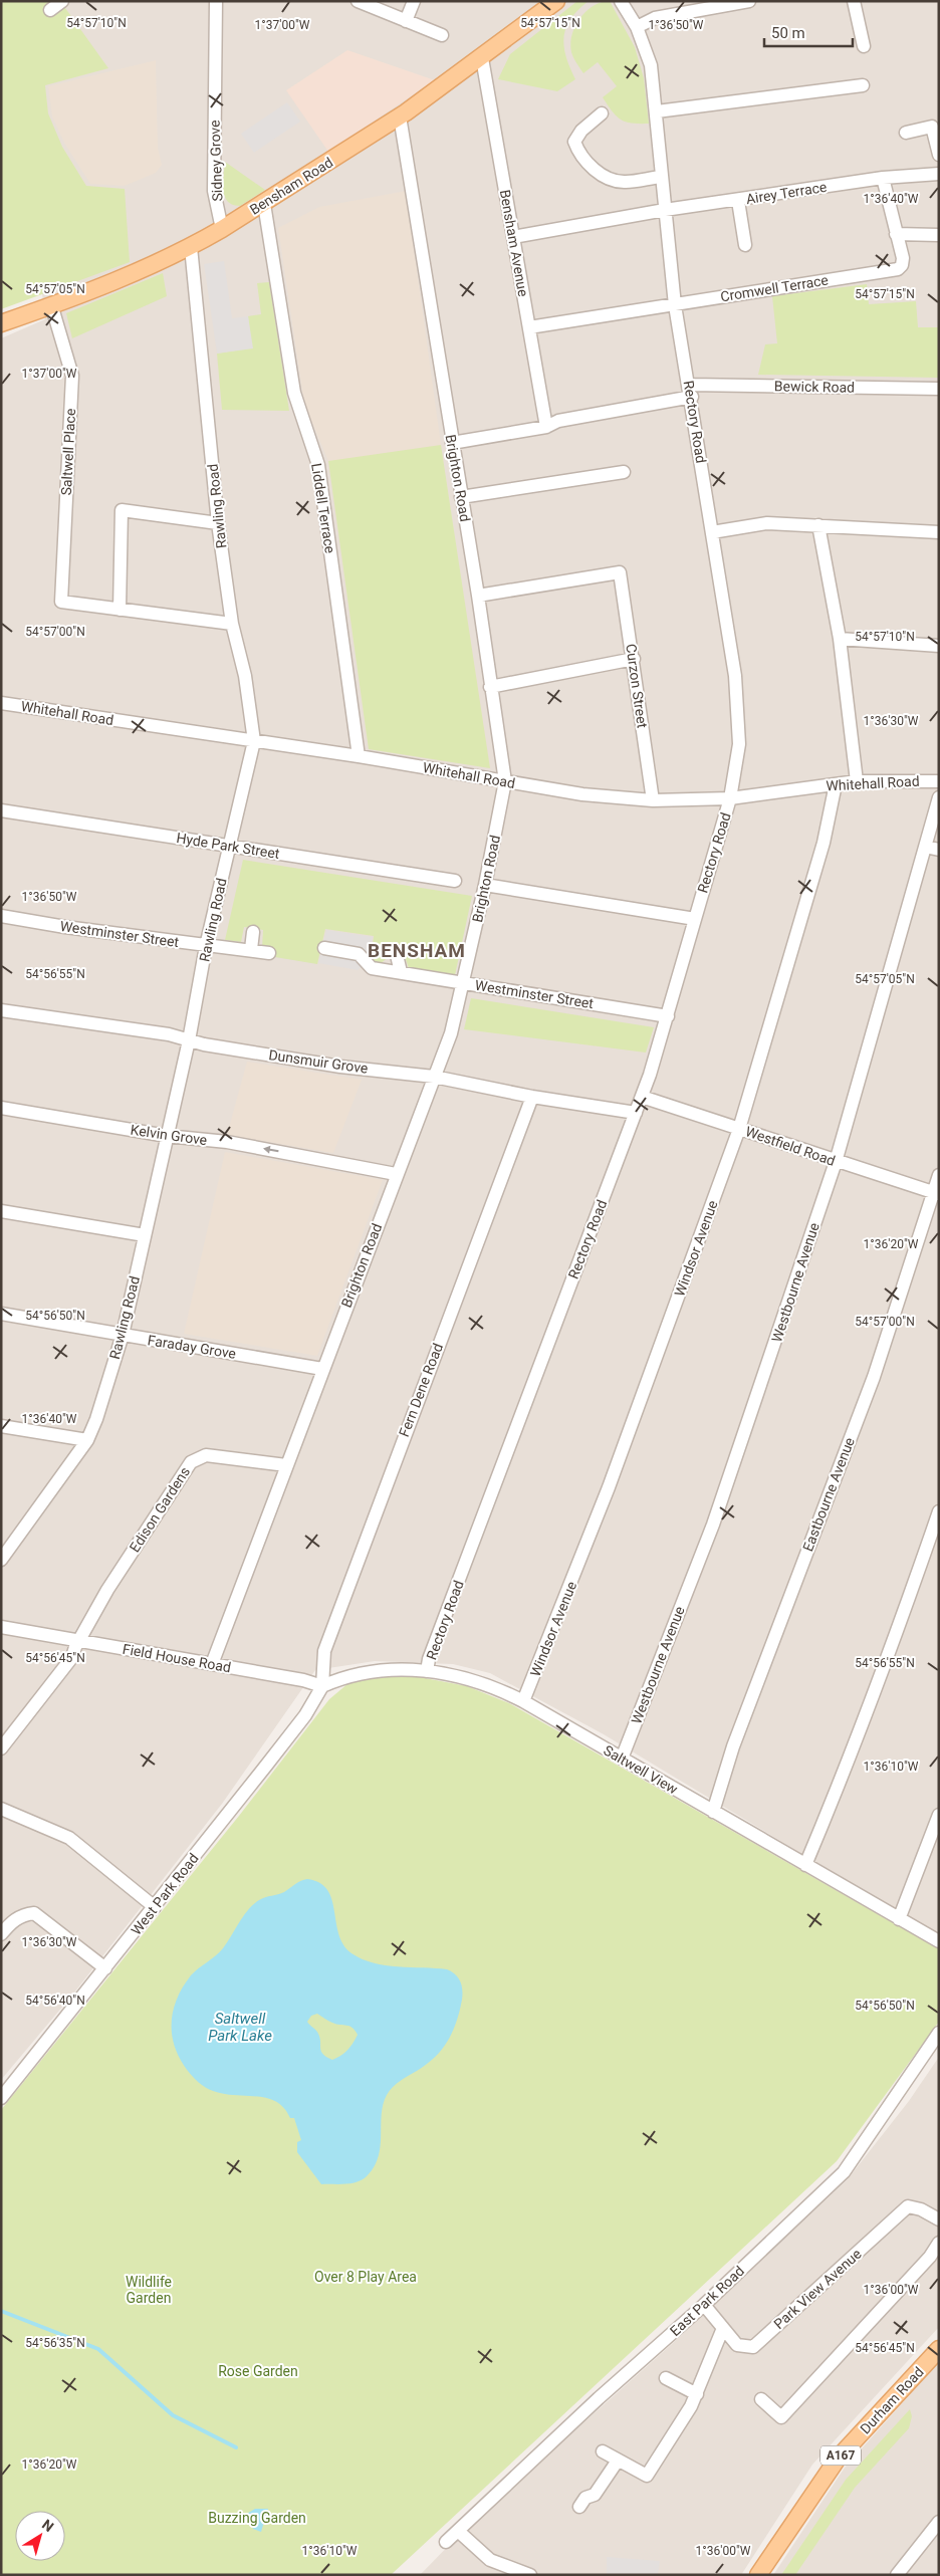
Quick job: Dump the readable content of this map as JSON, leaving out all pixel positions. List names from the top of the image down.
{
  "streets": {
    "main road": ["Bensham Road", "Durham Road", "A167"],
    "street": [
      "Sidney Grove",
      "Airey Terrace",
      "Bensham Avenue",
      "Cromwell Terrace",
      "Bewick Road",
      "Rectory Road",
      "Saltwell Place",
      "Brighton Road",
      "Rawling Road",
      "Liddell Terrace",
      "Curzon Street",
      "Whitehall Road",
      "Hyde Park Street",
      "Westminster Street",
      "Dunsmuir Grove",
      "Kelvin Grove",
      "Westfield Road",
      "Windsor Avenue",
      "Westbourne Avenue",
      "Faraday Grove",
      "Fern Dene Road",
      "Eastbourne Avenue",
      "Edison Gardens",
      "Field House Road",
      "Saltwell View",
      "West Park Road",
      "Park View Avenue",
      "East Park Road"
    ]
  },
  "crossings": [
    ["Sidney Grove", "Bensham Road"],
    ["Bensham Road", "Bensham Avenue"],
    ["Bensham Road", "Saltwell Place"],
    ["Bensham Road", "Brighton Road"],
    ["Bensham Road", "Rawling Road"],
    ["Bensham Road", "Liddell Terrace"],
    ["Airey Terrace", "Bensham Avenue"],
    ["Airey Terrace", "Rectory Road"],
    ["Bensham Avenue", "Cromwell Terrace"],
    ["Bensham Avenue", "Bewick Road"],
    ["Cromwell Terrace", "Rectory Road"],
    ["Bewick Road", "Rectory Road"],
    ["Bewick Road", "Brighton Road"],
    ["Rectory Road", "Whitehall Road"],
    ["Rectory Road", "Westminster Street"],
    ["Rectory Road", "Dunsmuir Grove"],
    ["Rectory Road", "Westfield Road"],
    ["Rectory Road", "Saltwell View"],
    ["Brighton Road", "Curzon Street"],
    ["Brighton Road", "Whitehall Road"],
    ["Brighton Road", "Westminster Street"],
    ["Brighton Road", "Dunsmuir Grove"],
    ["Brighton Road", "Kelvin Grove"],
    ["Brighton Road", "Faraday Grove"],
    ["Brighton Road", "Edison Gardens"],
    ["Brighton Road", "Field House Road"],
    ["Rawling Road", "Whitehall Road"],
    ["Rawling Road", "Hyde Park Street"],
    ["Rawling Road", "Westminster Street"],
    ["Rawling Road", "Dunsmuir Grove"],
    ["Rawling Road", "Kelvin Grove"],
    ["Rawling Road", "Faraday Grove"],
    ["Liddell Terrace", "Whitehall Road"],
    ["Curzon Street", "Whitehall Road"],
    ["Whitehall Road", "Windsor Avenue"],
    ["Dunsmuir Grove", "Fern Dene Road"],
    ["Westfield Road", "Windsor Avenue"],
    ["Westfield Road", "Westbourne Avenue"],
    ["Westfield Road", "Eastbourne Avenue"],
    ["Windsor Avenue", "Saltwell View"],
    ["Westbourne Avenue", "Saltwell View"],
    ["Fern Dene Road", "Field House Road"],
    ["Fern Dene Road", "Saltwell View"],
    ["Fern Dene Road", "West Park Road"],
    ["Eastbourne Avenue", "Saltwell View"],
    ["Edison Gardens", "Field House Road"],
    ["Field House Road", "Saltwell View"],
    ["Field House Road", "West Park Road"],
    ["Saltwell View", "West Park Road"],
    ["Park View Avenue", "East Park Road"]
  ],
  "one_way": ["Kelvin Grove"],
  "districts": ["BENSHAM"],
  "water": ["Saltwell Park Lake"],
  "parks": [
    "Over 8 Play Area",
    "Wildlife Garden",
    "Rose Garden",
    "Buzzing Garden"
  ],
  "scale_bar": "50 m",
  "north": "top right",
  "coordinates": [
    "54°57'10\"N",
    "54°57'15\"N",
    "1°37'00\"W",
    "1°36'50\"W",
    "1°36'40\"W",
    "54°57'05\"N",
    "54°57'00\"N",
    "1°36'30\"W",
    "54°56'55\"N",
    "1°36'20\"W",
    "54°56'50\"N",
    "54°56'45\"N",
    "1°36'10\"W",
    "54°56'40\"N",
    "1°36'00\"W",
    "54°56'35\"N"
  ]
}
